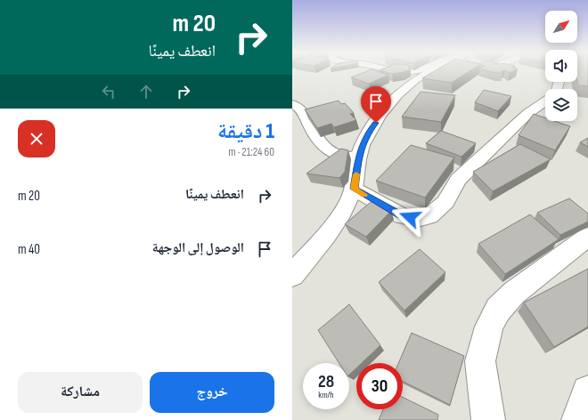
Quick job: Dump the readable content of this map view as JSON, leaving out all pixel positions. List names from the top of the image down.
{
  "north": "top right",
  "page": {
    "turn": ["20 m", "انعطف يمينًا"],
    "heading": ["1 دقيقة", "60 m · 21:24"],
    "list": [
      {
        "name": "انعطف يمينًا",
        "value": "20 m"
      },
      {
        "name": "الوصول إلى الوجهة",
        "value": "40 m"
      }
    ],
    "speed": "28 km/h",
    "limit": "30",
    "buttons": ["خروج", "مشاركة"]
  }
}
